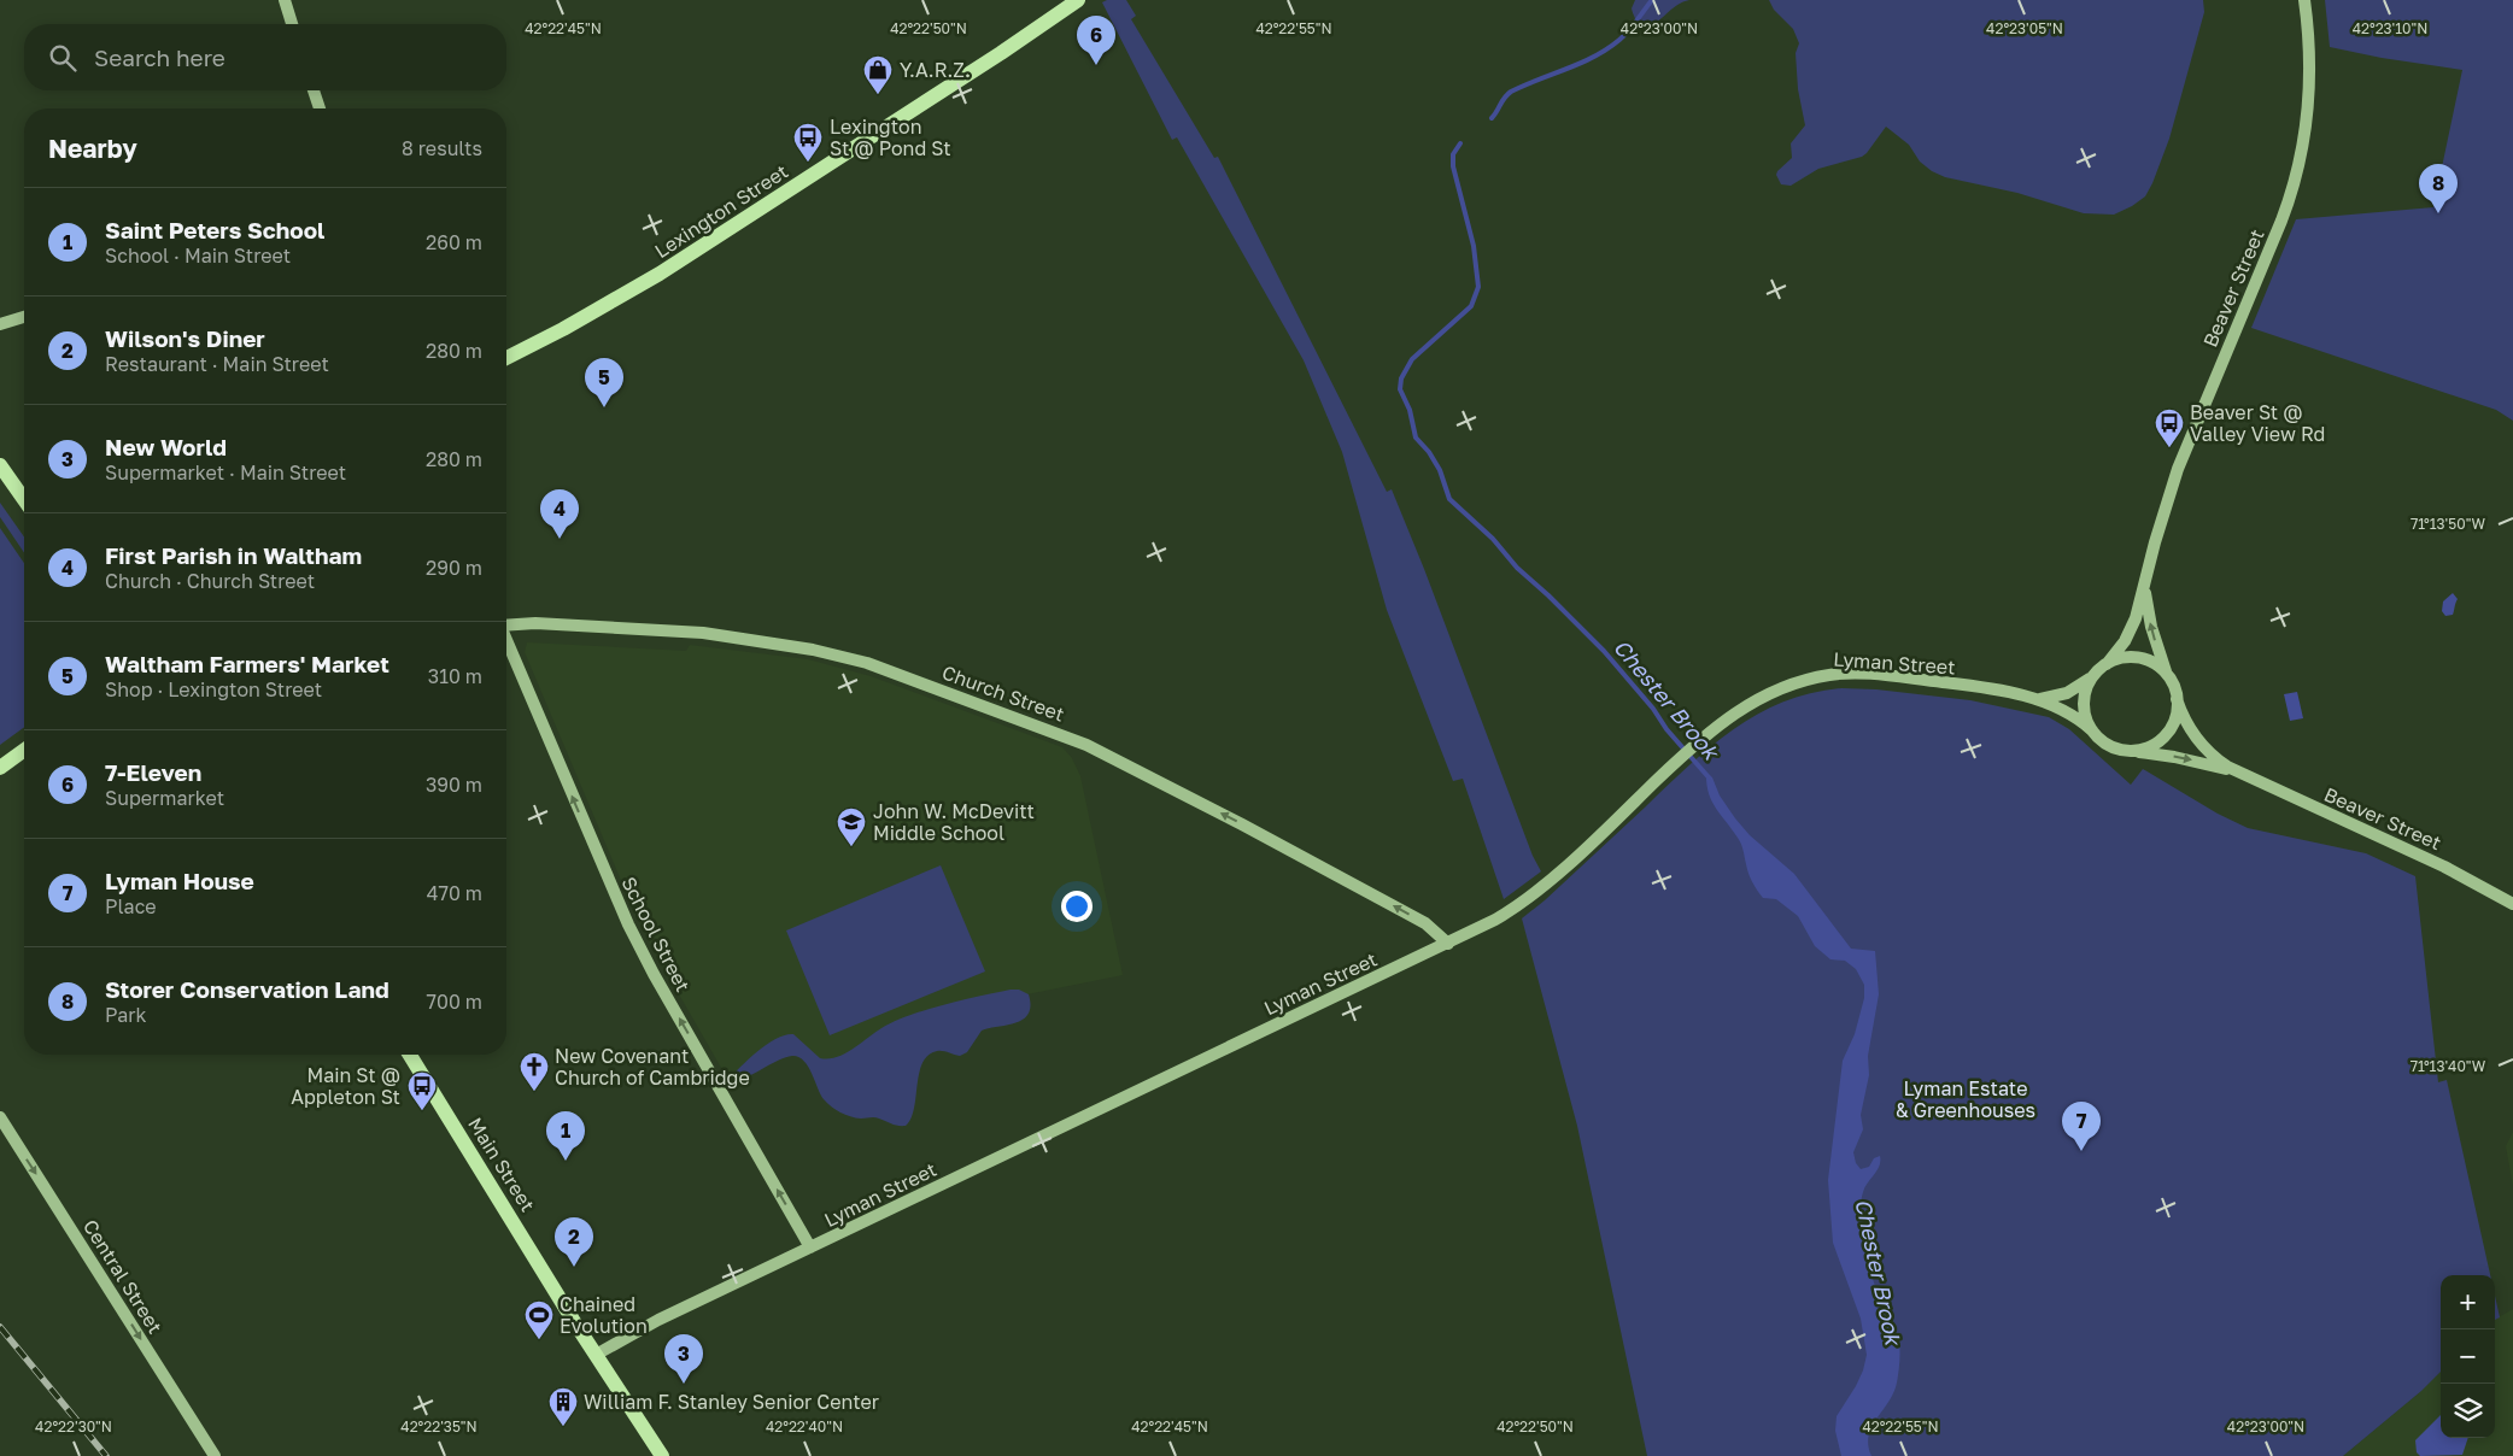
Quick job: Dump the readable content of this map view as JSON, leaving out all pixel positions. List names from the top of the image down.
{
  "streets": {
    "main road": [
      "Lexington Street",
      "Beaver Street",
      "Lyman Street",
      "Church Street",
      "School Street",
      "Main Street",
      "Central Street"
    ]
  },
  "crossings": [
    ["Beaver Street", "Lyman Street"],
    ["Lyman Street", "Church Street"],
    ["Lyman Street", "School Street"],
    ["Lyman Street", "Main Street"]
  ],
  "one_way": ["Church Street", "School Street", "Central Street"],
  "water": ["Chester Brook"],
  "parks": ["Lyman Estate & Greenhouses"],
  "places": {
    "shop": ["Y.A.R.Z."],
    "bus stop": ["Lexington St @ Pond St", "Beaver St @ Valley View Rd", "Main St @ Appleton St"],
    "school or university": ["John W. McDevitt Middle School"],
    "church": ["New Covenant Church of Cambridge"],
    "sports": ["Chained Evolution"],
    "building": ["William F. Stanley Senior Center"]
  },
  "page": {
    "pins": [
      "6",
      "8",
      "5",
      "4",
      "7",
      "1",
      "2",
      "3"
    ],
    "search": "Search here",
    "heading": ["Nearby", "8 results"],
    "list": [
      {
        "mark": "1",
        "name": "Saint Peters School",
        "note": "School · Main Street",
        "value": "260 m"
      },
      {
        "mark": "2",
        "name": "Wilson's Diner",
        "note": "Restaurant · Main Street",
        "value": "280 m"
      },
      {
        "mark": "3",
        "name": "New World",
        "note": "Supermarket · Main Street",
        "value": "280 m"
      },
      {
        "mark": "4",
        "name": "First Parish in Waltham",
        "note": "Church · Church Street",
        "value": "290 m"
      },
      {
        "mark": "5",
        "name": "Waltham Farmers' Market",
        "note": "Shop · Lexington Street",
        "value": "310 m"
      },
      {
        "mark": "6",
        "name": "7-Eleven",
        "note": "Supermarket",
        "value": "390 m"
      },
      {
        "mark": "7",
        "name": "Lyman House",
        "note": "Place",
        "value": "470 m"
      },
      {
        "mark": "8",
        "name": "Storer Conservation Land",
        "note": "Park",
        "value": "700 m"
      }
    ],
    "map_buttons": ["+", "−"]
  },
  "coordinates": [
    "42°22'45\"N",
    "42°22'50\"N",
    "42°22'55\"N",
    "42°23'00\"N",
    "42°23'05\"N",
    "42°23'10\"N",
    "71°13'50\"W",
    "71°13'40\"W",
    "42°22'30\"N",
    "42°22'35\"N",
    "42°22'40\"N"
  ]
}
